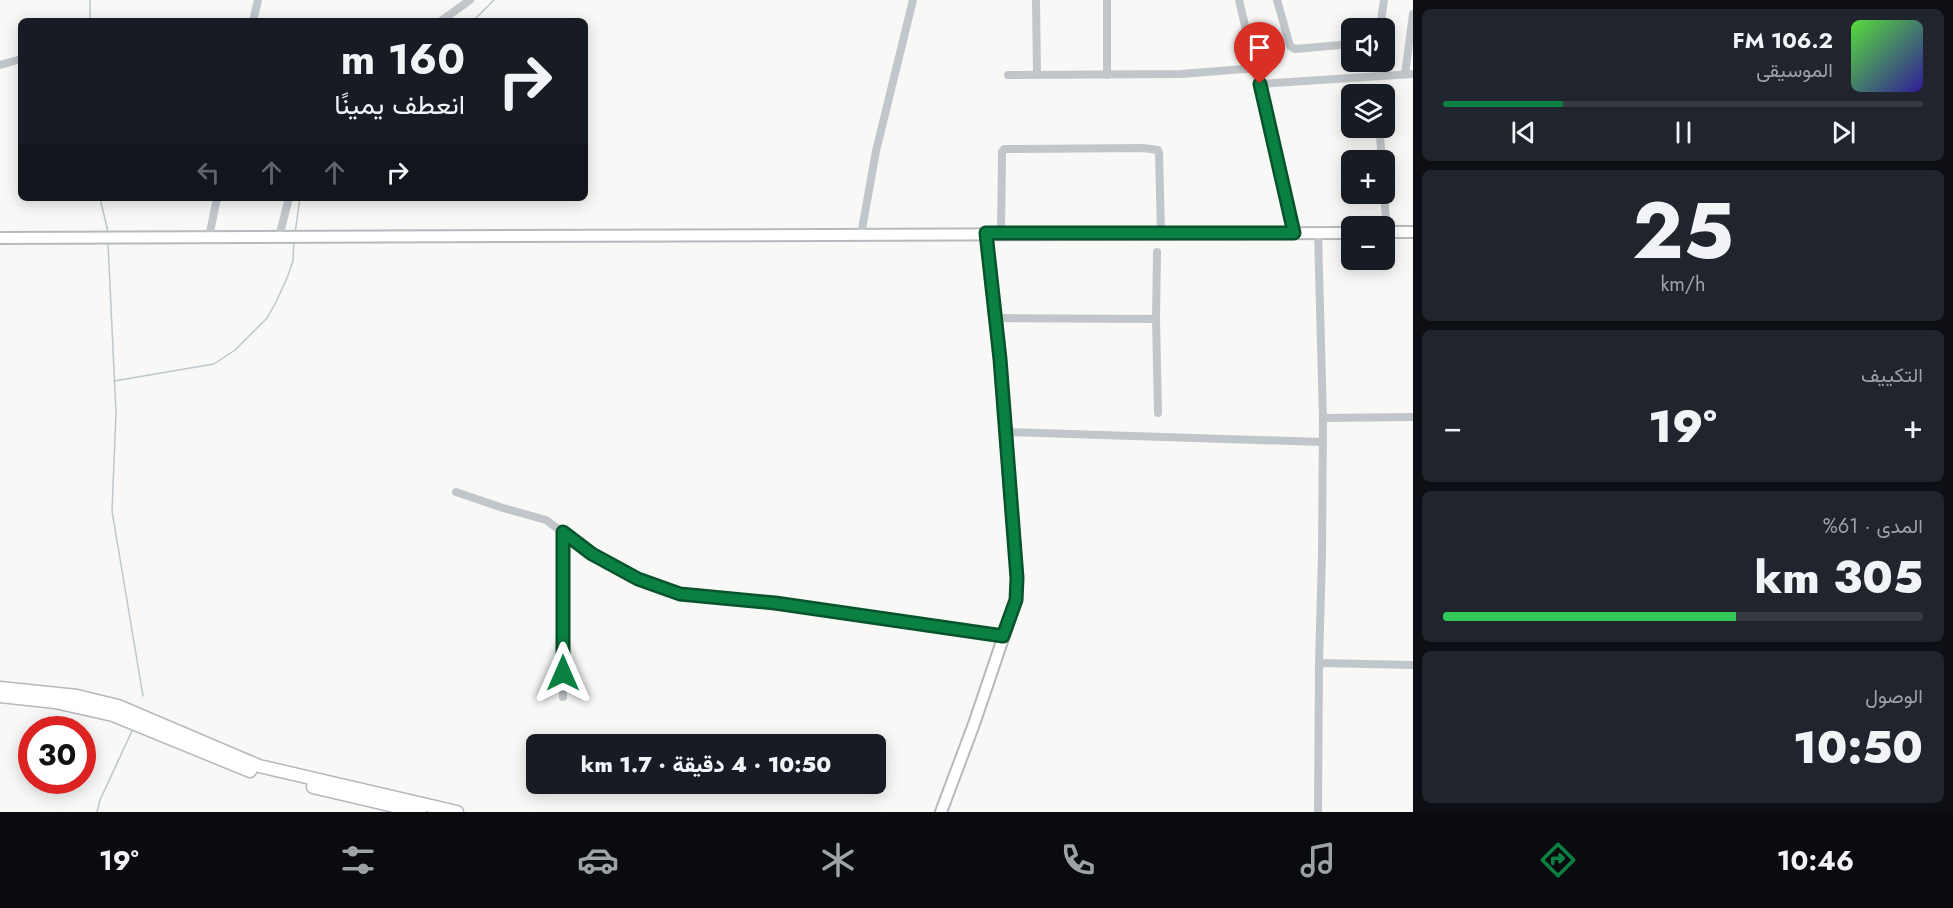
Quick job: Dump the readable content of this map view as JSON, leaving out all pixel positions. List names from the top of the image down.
{
  "page": {
    "map_buttons": ["+", "−"],
    "turn": ["160 m", "انعطف يمينًا"],
    "song": ["106.2 FM", "الموسيقى"],
    "tile": [
      ["25", "km/h"],
      "التكييف",
      ["المدى · 61%", "305 km"],
      ["الوصول", "10:50"]
    ],
    "heat": ["−", "19°", "+"],
    "limit": "30",
    "trip": "10:50 · 4 دقيقة · 1.7 km",
    "tabs": ["10:46", "19°"]
  }
}
